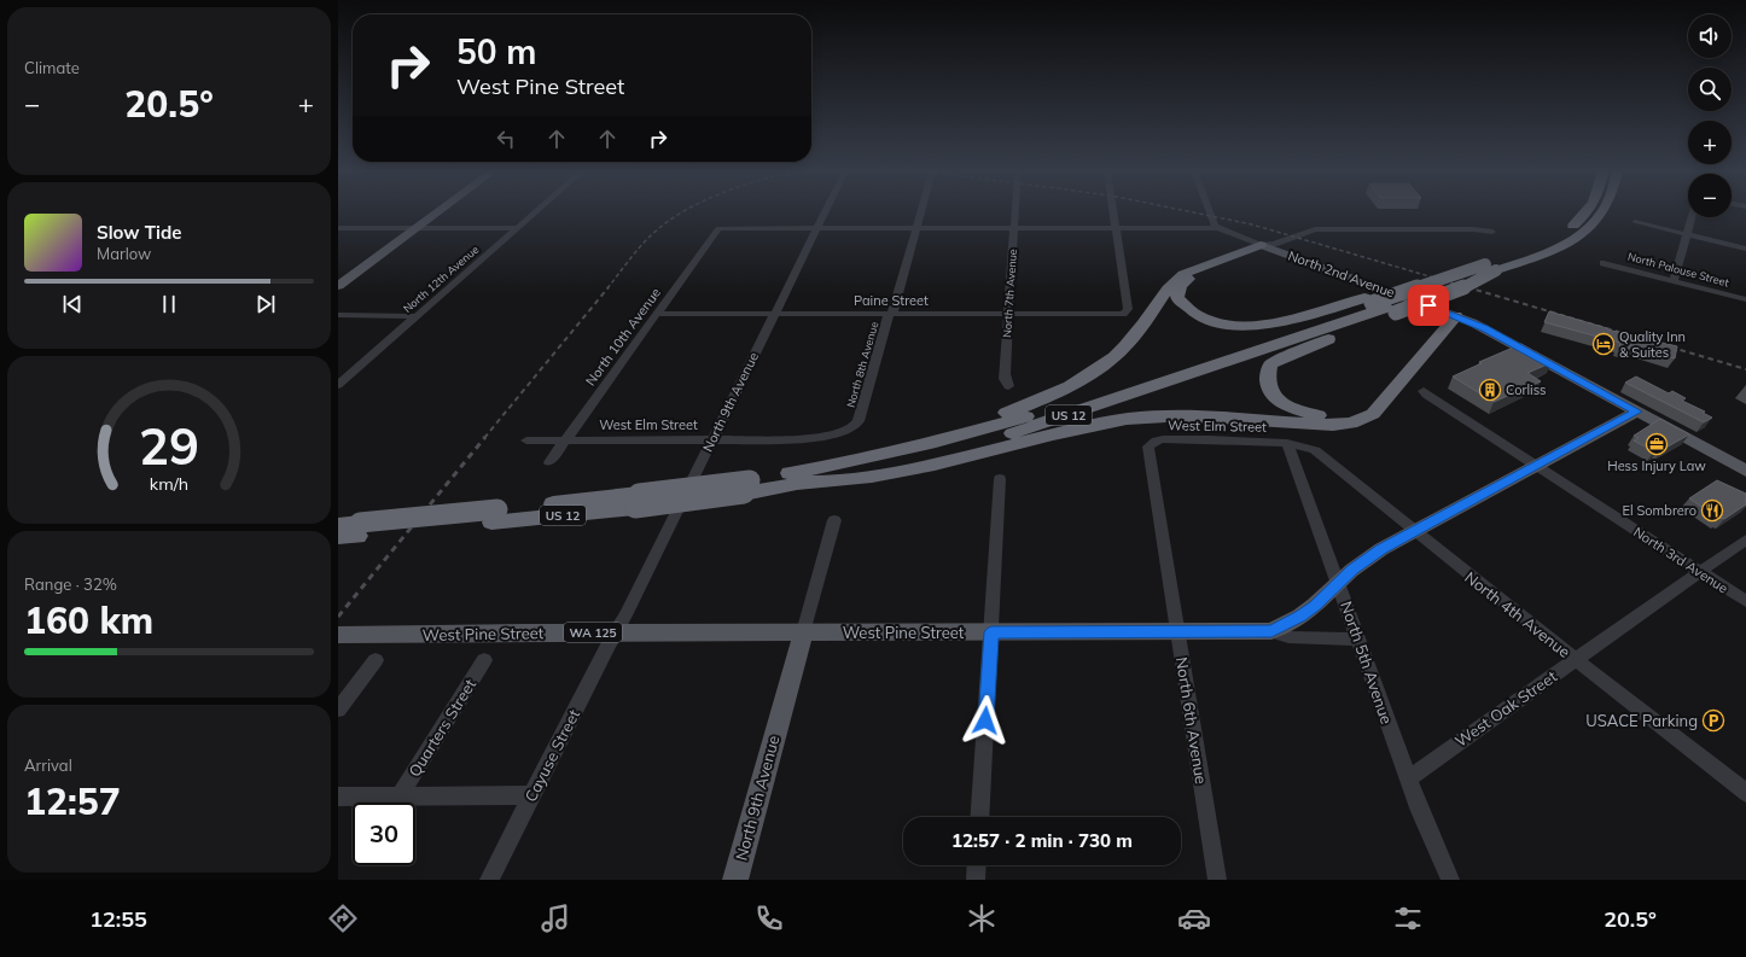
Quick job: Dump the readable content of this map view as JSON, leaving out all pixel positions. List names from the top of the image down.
{
  "streets": {
    "highway": ["US 12"],
    "main road": [
      "North 2nd Avenue",
      "North 9th Avenue",
      "WA 125",
      "West Pine Street"
    ],
    "street": [
      "North Palouse Street",
      "North 12th Avenue",
      "North 7th Avenue",
      "Paine Street",
      "North 10th Avenue",
      "North 8th Avenue",
      "West Elm Street",
      "North 3rd Avenue",
      "North 4th Avenue",
      "North 5th Avenue",
      "West Oak Street",
      "North 6th Avenue",
      "Quarters Street",
      "Cayuse Street"
    ]
  },
  "crossings": [
    ["North 2nd Avenue", "West Pine Street"],
    ["North 7th Avenue", "Paine Street"],
    ["Paine Street", "North 10th Avenue"],
    ["Paine Street", "North 8th Avenue"],
    ["Paine Street", "North 9th Avenue"],
    ["North 10th Avenue", "North 9th Avenue"],
    ["North 10th Avenue", "West Elm Street"],
    ["North 8th Avenue", "West Elm Street"],
    ["North 9th Avenue", "West Elm Street"],
    ["North 9th Avenue", "West Pine Street"],
    ["North 9th Avenue", "Cayuse Street"],
    ["West Elm Street", "North 4th Avenue"],
    ["West Elm Street", "North 5th Avenue"],
    ["West Elm Street", "North 6th Avenue"],
    ["North 3rd Avenue", "West Pine Street"],
    ["North 3rd Avenue", "West Oak Street"],
    ["North 4th Avenue", "West Pine Street"],
    ["North 4th Avenue", "North 5th Avenue"],
    ["North 4th Avenue", "West Oak Street"],
    ["West Pine Street", "North 5th Avenue"],
    ["West Pine Street", "North 6th Avenue"],
    ["West Pine Street", "Cayuse Street"],
    ["North 5th Avenue", "West Oak Street"]
  ],
  "places": {
    "hotel": ["Quality Inn & Suites"],
    "building": ["Corliss"],
    "office": ["Hess Injury Law"],
    "restaurant": ["El Sombrero"],
    "parking": ["USACE Parking"]
  },
  "page": {
    "tile": [
      "Climate",
      ["Range · 32%", "160 km"],
      ["Arrival", "12:57"]
    ],
    "map_buttons": ["+", "−"],
    "turn": ["50 m", "West Pine Street"],
    "heat": ["−", "20.5°", "+"],
    "song": ["Slow Tide", "Marlow"],
    "limit": "30",
    "trip": "12:57 · 2 min · 730 m",
    "tabs": ["12:55", "20.5°"],
    "gauge": ["29", "km/h"]
  }
}
